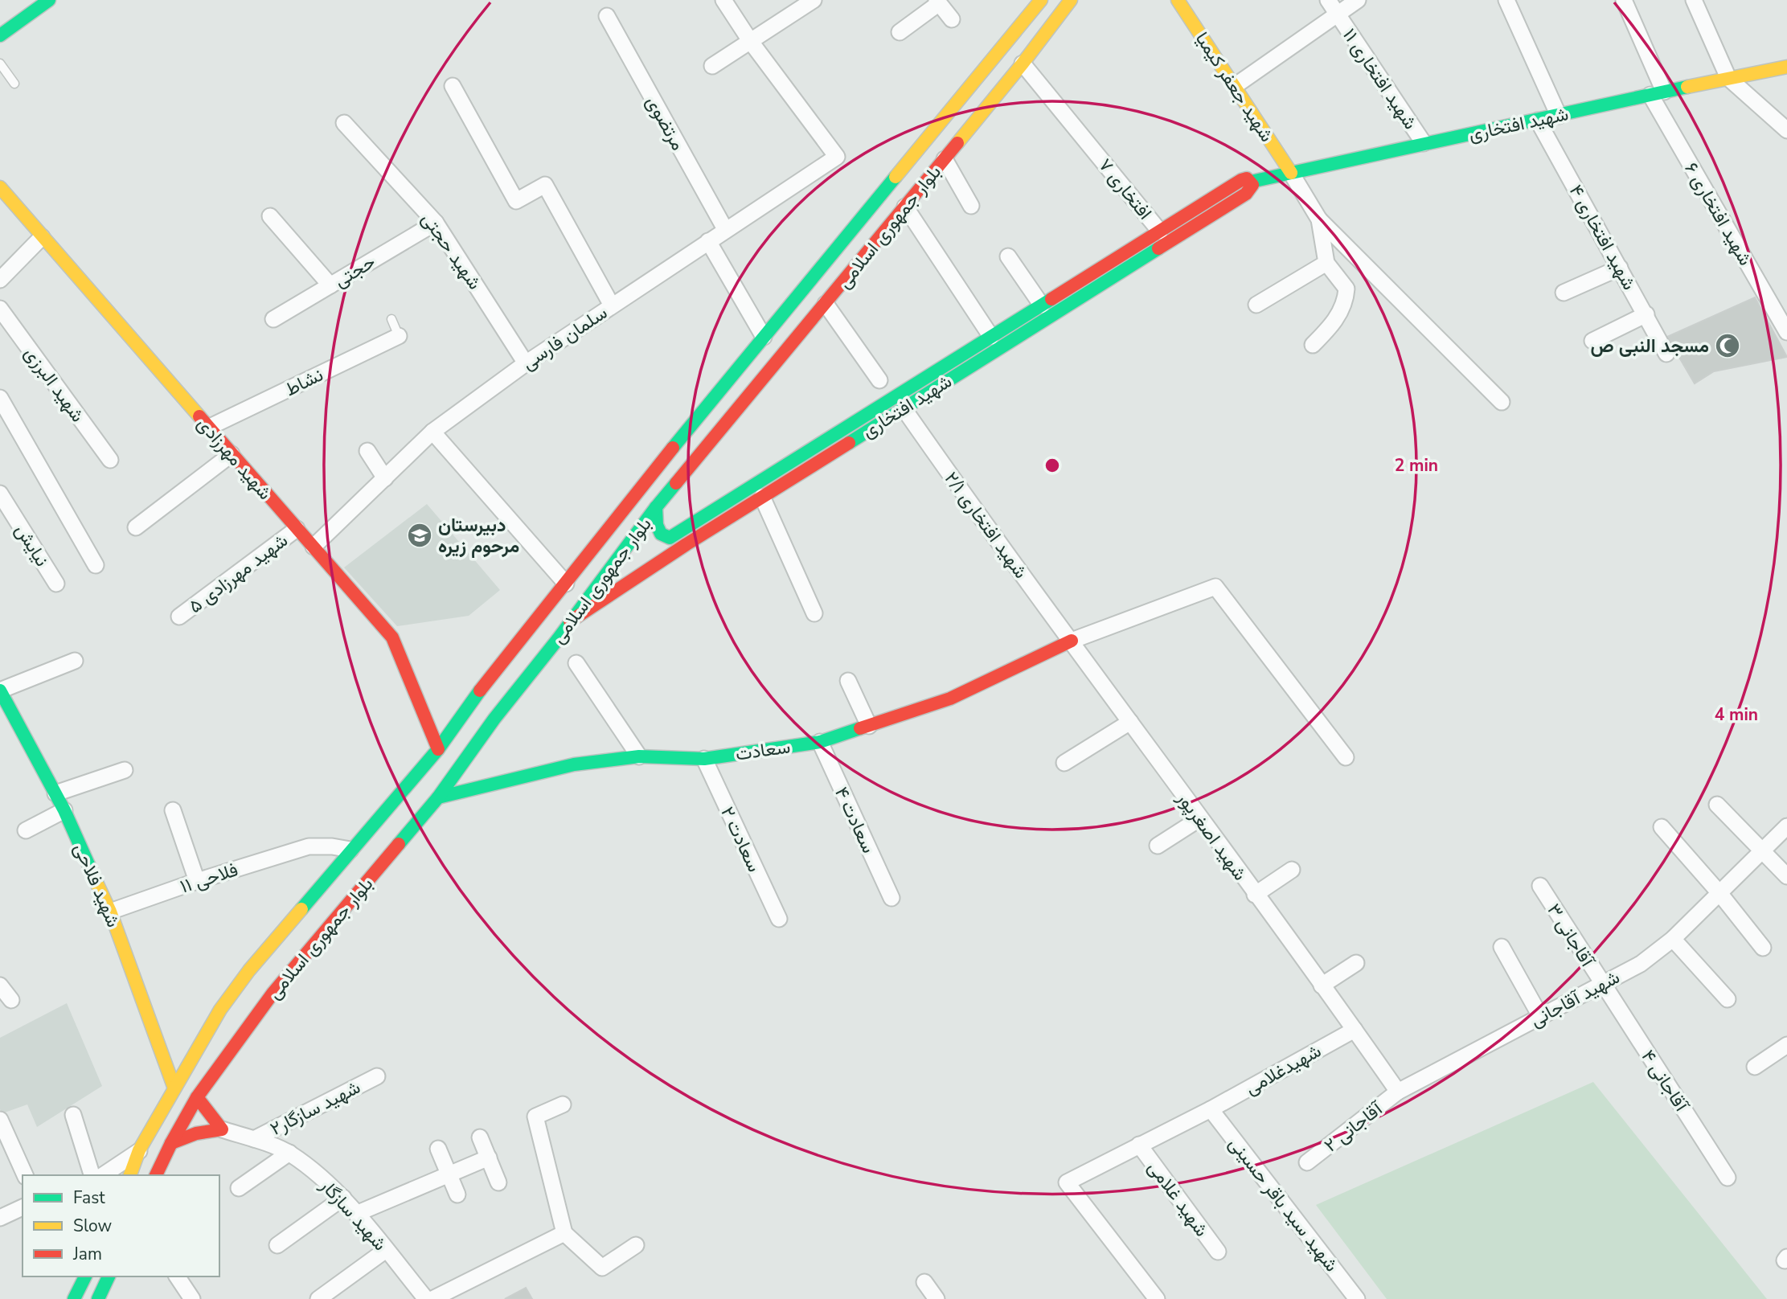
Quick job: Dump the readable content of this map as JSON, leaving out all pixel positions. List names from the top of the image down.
{
  "streets": {
    "street": [
      "شهید افتخاری ۱۱",
      "شهید جعفر کیمیا",
      "مرتضوی",
      "شهید افتخاری",
      "افتخاری ۷",
      "شهید افتخاری ۶",
      "بلوار جمهوری اسلامی",
      "شهید افتخاری ۴",
      "شهید حجتی",
      "حجتی",
      "سلمان فارسی",
      "نشاط",
      "شهید البرزی",
      "شهید مهرزادی",
      "شهید افتخاری ۲/۱",
      "نیایش",
      "شهید مهرزادی ۵",
      "سعادت",
      "سعادت ۴",
      "شهید اصغرپور",
      "سعادت ۲",
      "فلاحی ۱۱",
      "شهید فلاحی",
      "آقاجانی ۳",
      "شهید آقاجانی",
      "شهیدغلامی",
      "آقاجانی ۴",
      "شهید سازگار۲",
      "آقاجانی ۲",
      "شهید غلامی",
      "شهید سید باقر حسینی",
      "شهید سازگار"
    ]
  },
  "crossings": [
    ["شهید افتخاری ۱۱", "شهید افتخاری"],
    ["شهید جعفر کیمیا", "شهید افتخاری"],
    ["مرتضوی", "سلمان فارسی"],
    ["شهید افتخاری", "شهید افتخاری ۶"],
    ["شهید افتخاری", "بلوار جمهوری اسلامی"],
    ["شهید افتخاری", "شهید افتخاری ۴"],
    ["شهید افتخاری", "شهید افتخاری ۲/۱"],
    ["افتخاری ۷", "بلوار جمهوری اسلامی"],
    ["بلوار جمهوری اسلامی", "شهید مهرزادی"],
    ["بلوار جمهوری اسلامی", "سعادت"],
    ["بلوار جمهوری اسلامی", "فلاحی ۱۱"],
    ["بلوار جمهوری اسلامی", "شهید فلاحی"],
    ["بلوار جمهوری اسلامی", "شهید سازگار"],
    ["شهید حجتی", "حجتی"],
    ["شهید حجتی", "سلمان فارسی"],
    ["سلمان فارسی", "شهید مهرزادی"],
    ["نشاط", "شهید مهرزادی"],
    ["شهید مهرزادی", "شهید مهرزادی ۵"],
    ["شهید افتخاری ۲/۱", "سعادت"],
    ["شهید افتخاری ۲/۱", "شهید اصغرپور"],
    ["سعادت", "سعادت ۴"],
    ["سعادت", "شهید اصغرپور"],
    ["سعادت", "سعادت ۲"],
    ["شهید اصغرپور", "شهیدغلامی"],
    ["فلاحی ۱۱", "شهید فلاحی"],
    ["آقاجانی ۳", "شهید آقاجانی"],
    ["آقاجانی ۳", "آقاجانی ۴"],
    ["شهید آقاجانی", "آقاجانی ۴"],
    ["شهید آقاجانی", "آقاجانی ۲"],
    ["شهیدغلامی", "شهید غلامی"],
    ["شهیدغلامی", "شهید سید باقر حسینی"],
    ["شهید سازگار۲", "شهید سازگار"]
  ],
  "places": {
    "mosque": ["مسجد النبی ص"],
    "school or university": ["دبیرستان مرحوم زیره"]
  },
  "legend": ["Fast", "Slow", "Jam"],
  "rings": ["2 min", "4 min"]
}
